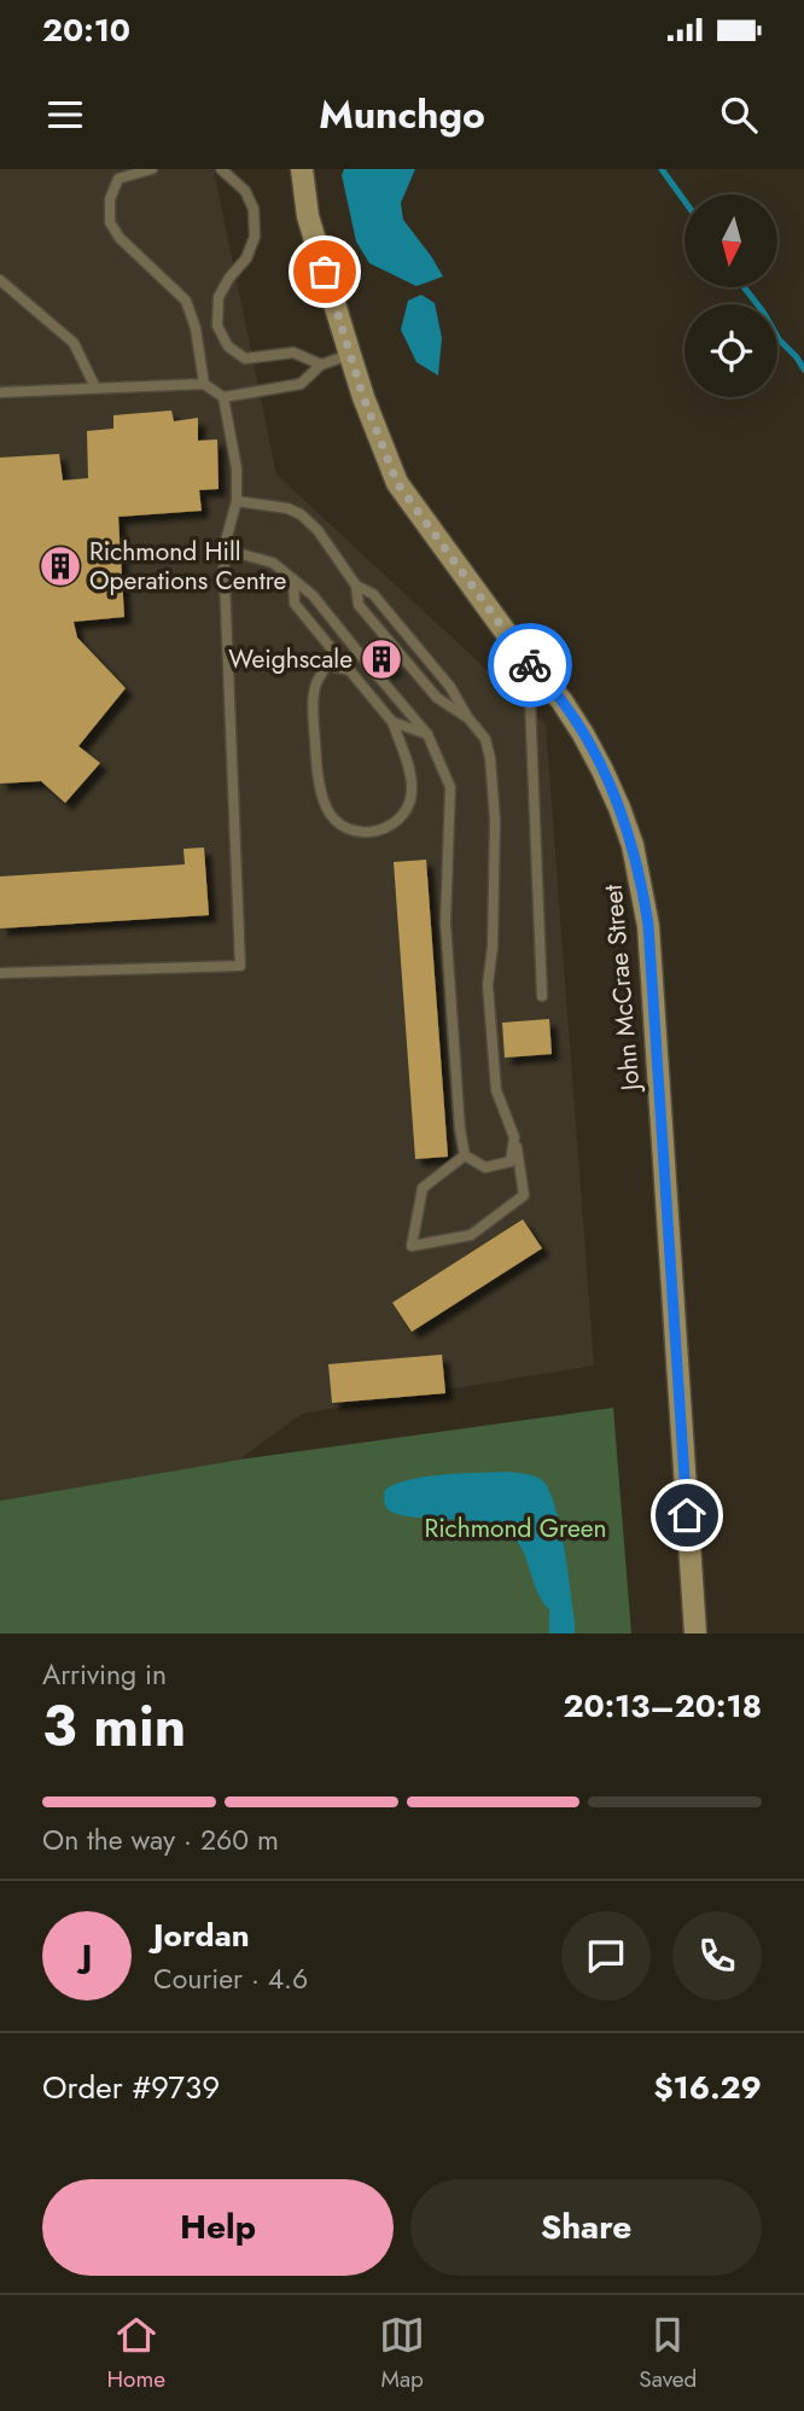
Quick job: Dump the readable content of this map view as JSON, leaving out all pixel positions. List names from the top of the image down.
{
  "streets": {
    "street": ["John McCrae Street"]
  },
  "parks": ["Richmond Green"],
  "places": {
    "building": ["Richmond Hill Operations Centre", "Weighscale"]
  },
  "north": "bottom",
  "page": {
    "status": "20:10",
    "header": "Munchgo",
    "heading": ["3 min", "Arriving in", "20:13–20:18"],
    "panel": [
      "Jordan",
      "Courier · 4.6",
      "Order #9739",
      "$16.29"
    ],
    "bar": "On the way · 260 m",
    "round": "J",
    "buttons": ["Help", "Share"],
    "tabs": ["Home", "Map", "Saved"]
  }
}
